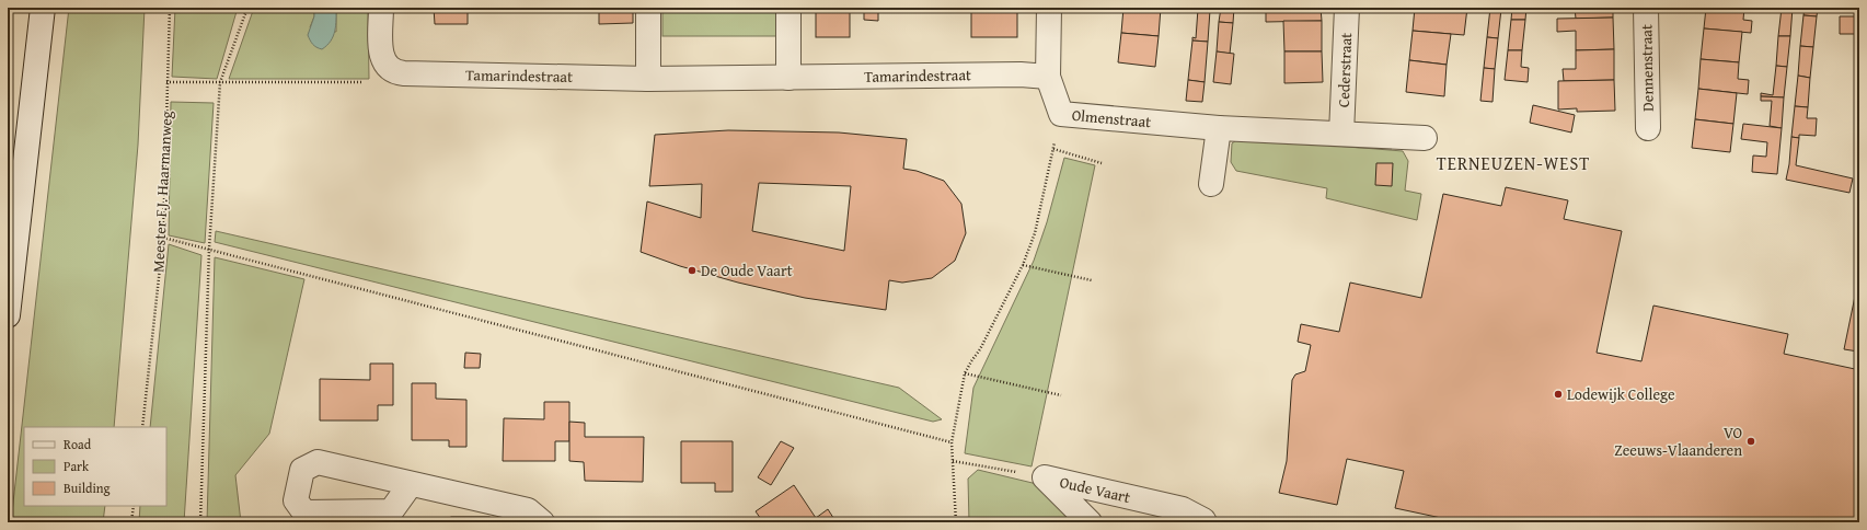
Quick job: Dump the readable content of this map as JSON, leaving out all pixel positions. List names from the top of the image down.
{
  "streets": {
    "street": [
      "Dennenstraat",
      "Cederstraat",
      "Tamarindestraat",
      "Olmenstraat",
      "Oude Vaart"
    ],
    "path": ["Meester F.J. Haarmanweg"]
  },
  "crossings": [
    ["Cederstraat", "Olmenstraat"],
    ["Tamarindestraat", "Olmenstraat"]
  ],
  "districts": ["TERNEUZEN-WEST"],
  "places": ["De Oude Vaart", "Lodewijk College", "VO Zeeuws-Vlaanderen"],
  "legend": ["Road", "Park", "Building"]
}
